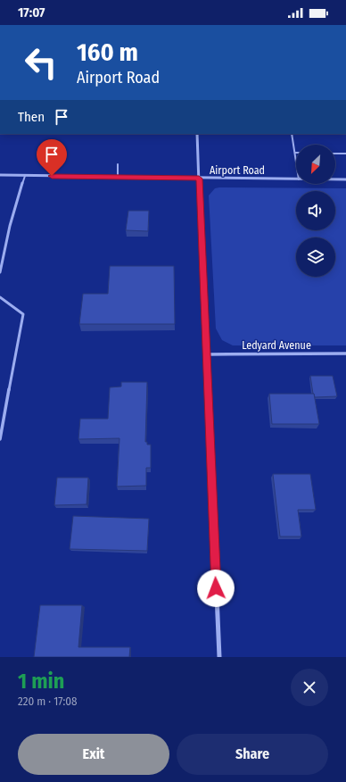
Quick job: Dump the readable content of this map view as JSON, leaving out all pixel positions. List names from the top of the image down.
{
  "streets": {
    "street": ["Airport Road", "Ledyard Avenue"]
  },
  "north": "bottom left",
  "page": {
    "status": "17:07",
    "turn": ["160 m", "Airport Road"],
    "then": "Then",
    "heading": ["1 min", "220 m · 17:08"],
    "buttons": ["Exit", "Share"]
  }
}
